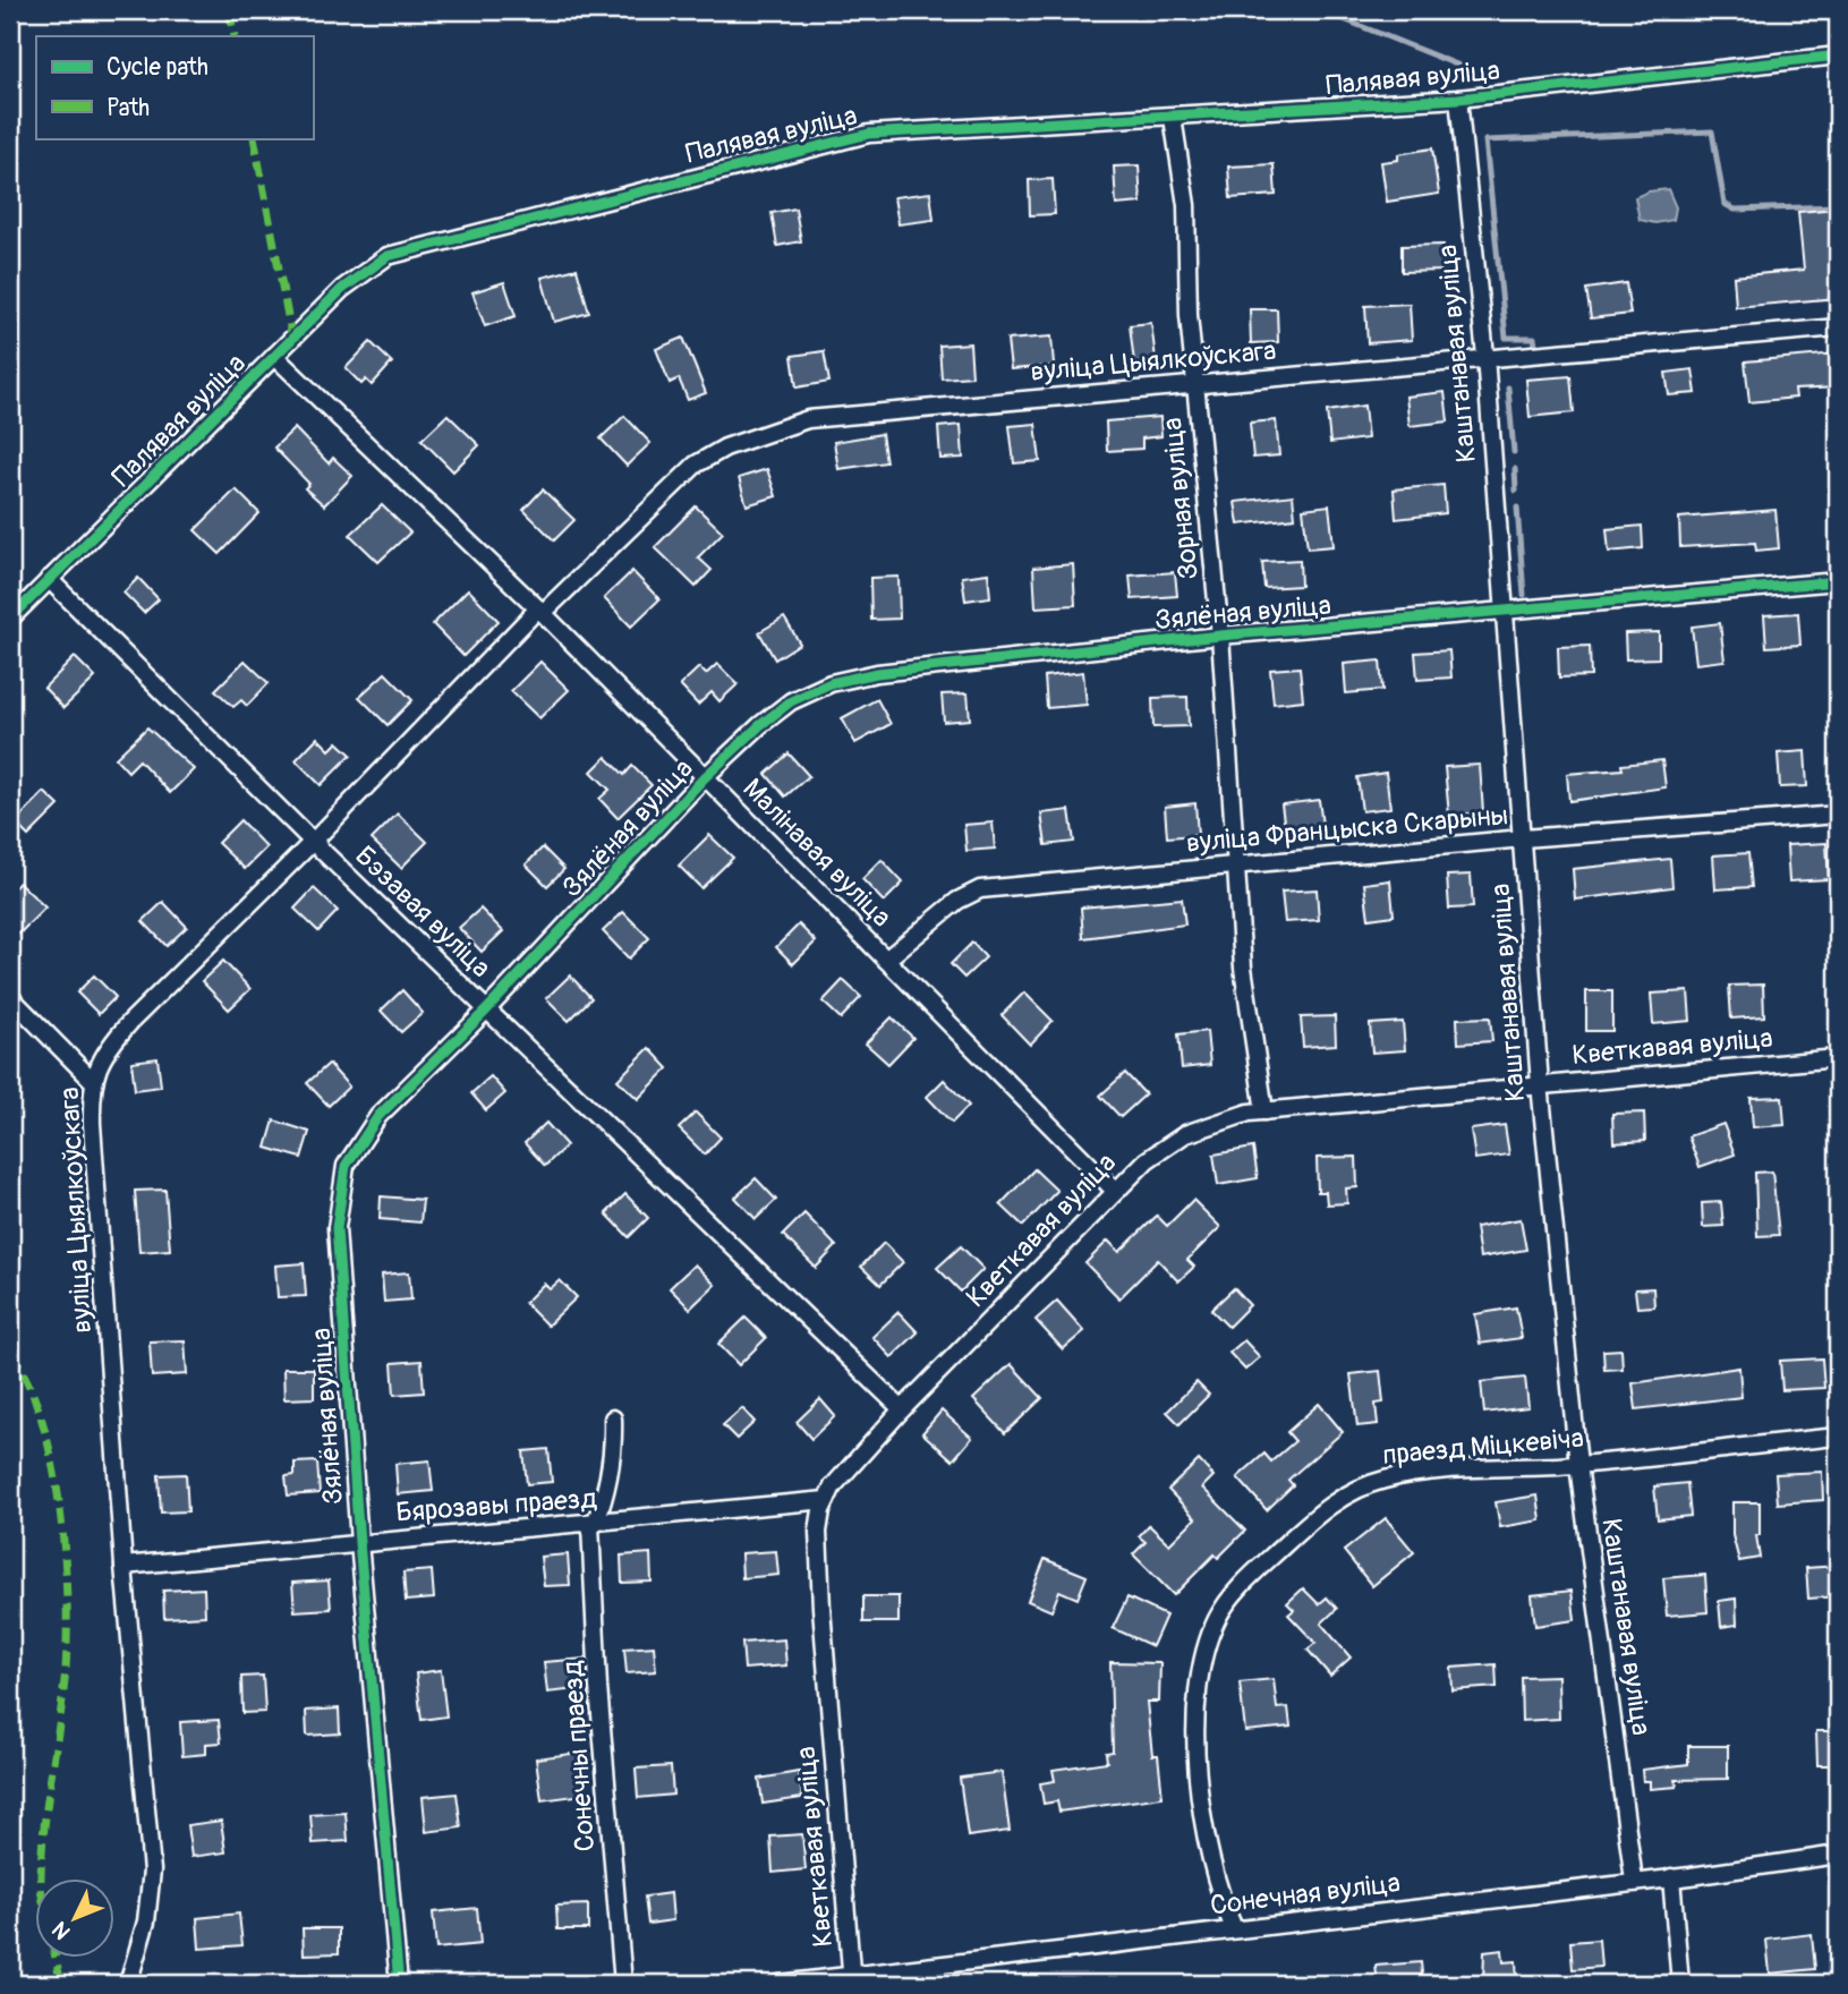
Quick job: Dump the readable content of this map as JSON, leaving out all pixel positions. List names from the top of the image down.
{
  "streets": {
    "street": [
      "Палявая вуліца",
      "Каштанавая вуліца",
      "вуліца Цыялкоўскага",
      "Зорная вуліца",
      "Зялёная вуліца",
      "вуліца Францыска Скарыны",
      "Малінавая вуліца",
      "Бэзавая вуліца",
      "Кветкавая вуліца",
      "праезд Міцкевіча",
      "Бярозавы праезд",
      "Сонечны праезд",
      "Сонечная вуліца"
    ]
  },
  "crossings": [
    ["Палявая вуліца", "Каштанавая вуліца"],
    ["Палявая вуліца", "Зорная вуліца"],
    ["Палявая вуліца", "Малінавая вуліца"],
    ["Палявая вуліца", "Бэзавая вуліца"],
    ["Каштанавая вуліца", "вуліца Цыялкоўскага"],
    ["Каштанавая вуліца", "Зялёная вуліца"],
    ["Каштанавая вуліца", "вуліца Францыска Скарыны"],
    ["Каштанавая вуліца", "Кветкавая вуліца"],
    ["Каштанавая вуліца", "праезд Міцкевіча"],
    ["Каштанавая вуліца", "Сонечная вуліца"],
    ["вуліца Цыялкоўскага", "Зорная вуліца"],
    ["вуліца Цыялкоўскага", "Малінавая вуліца"],
    ["вуліца Цыялкоўскага", "Бэзавая вуліца"],
    ["вуліца Цыялкоўскага", "Бярозавы праезд"],
    ["Зорная вуліца", "Зялёная вуліца"],
    ["Зорная вуліца", "вуліца Францыска Скарыны"],
    ["Зорная вуліца", "Кветкавая вуліца"],
    ["Зялёная вуліца", "Малінавая вуліца"],
    ["Зялёная вуліца", "Бэзавая вуліца"],
    ["Зялёная вуліца", "Бярозавы праезд"],
    ["вуліца Францыска Скарыны", "Малінавая вуліца"],
    ["Малінавая вуліца", "Кветкавая вуліца"],
    ["Бэзавая вуліца", "Кветкавая вуліца"],
    ["Кветкавая вуліца", "Бярозавы праезд"],
    ["Кветкавая вуліца", "Сонечная вуліца"],
    ["праезд Міцкевіча", "Сонечная вуліца"],
    ["Бярозавы праезд", "Сонечны праезд"]
  ],
  "legend": ["Cycle path", "Path"],
  "north": "bottom left"
}
